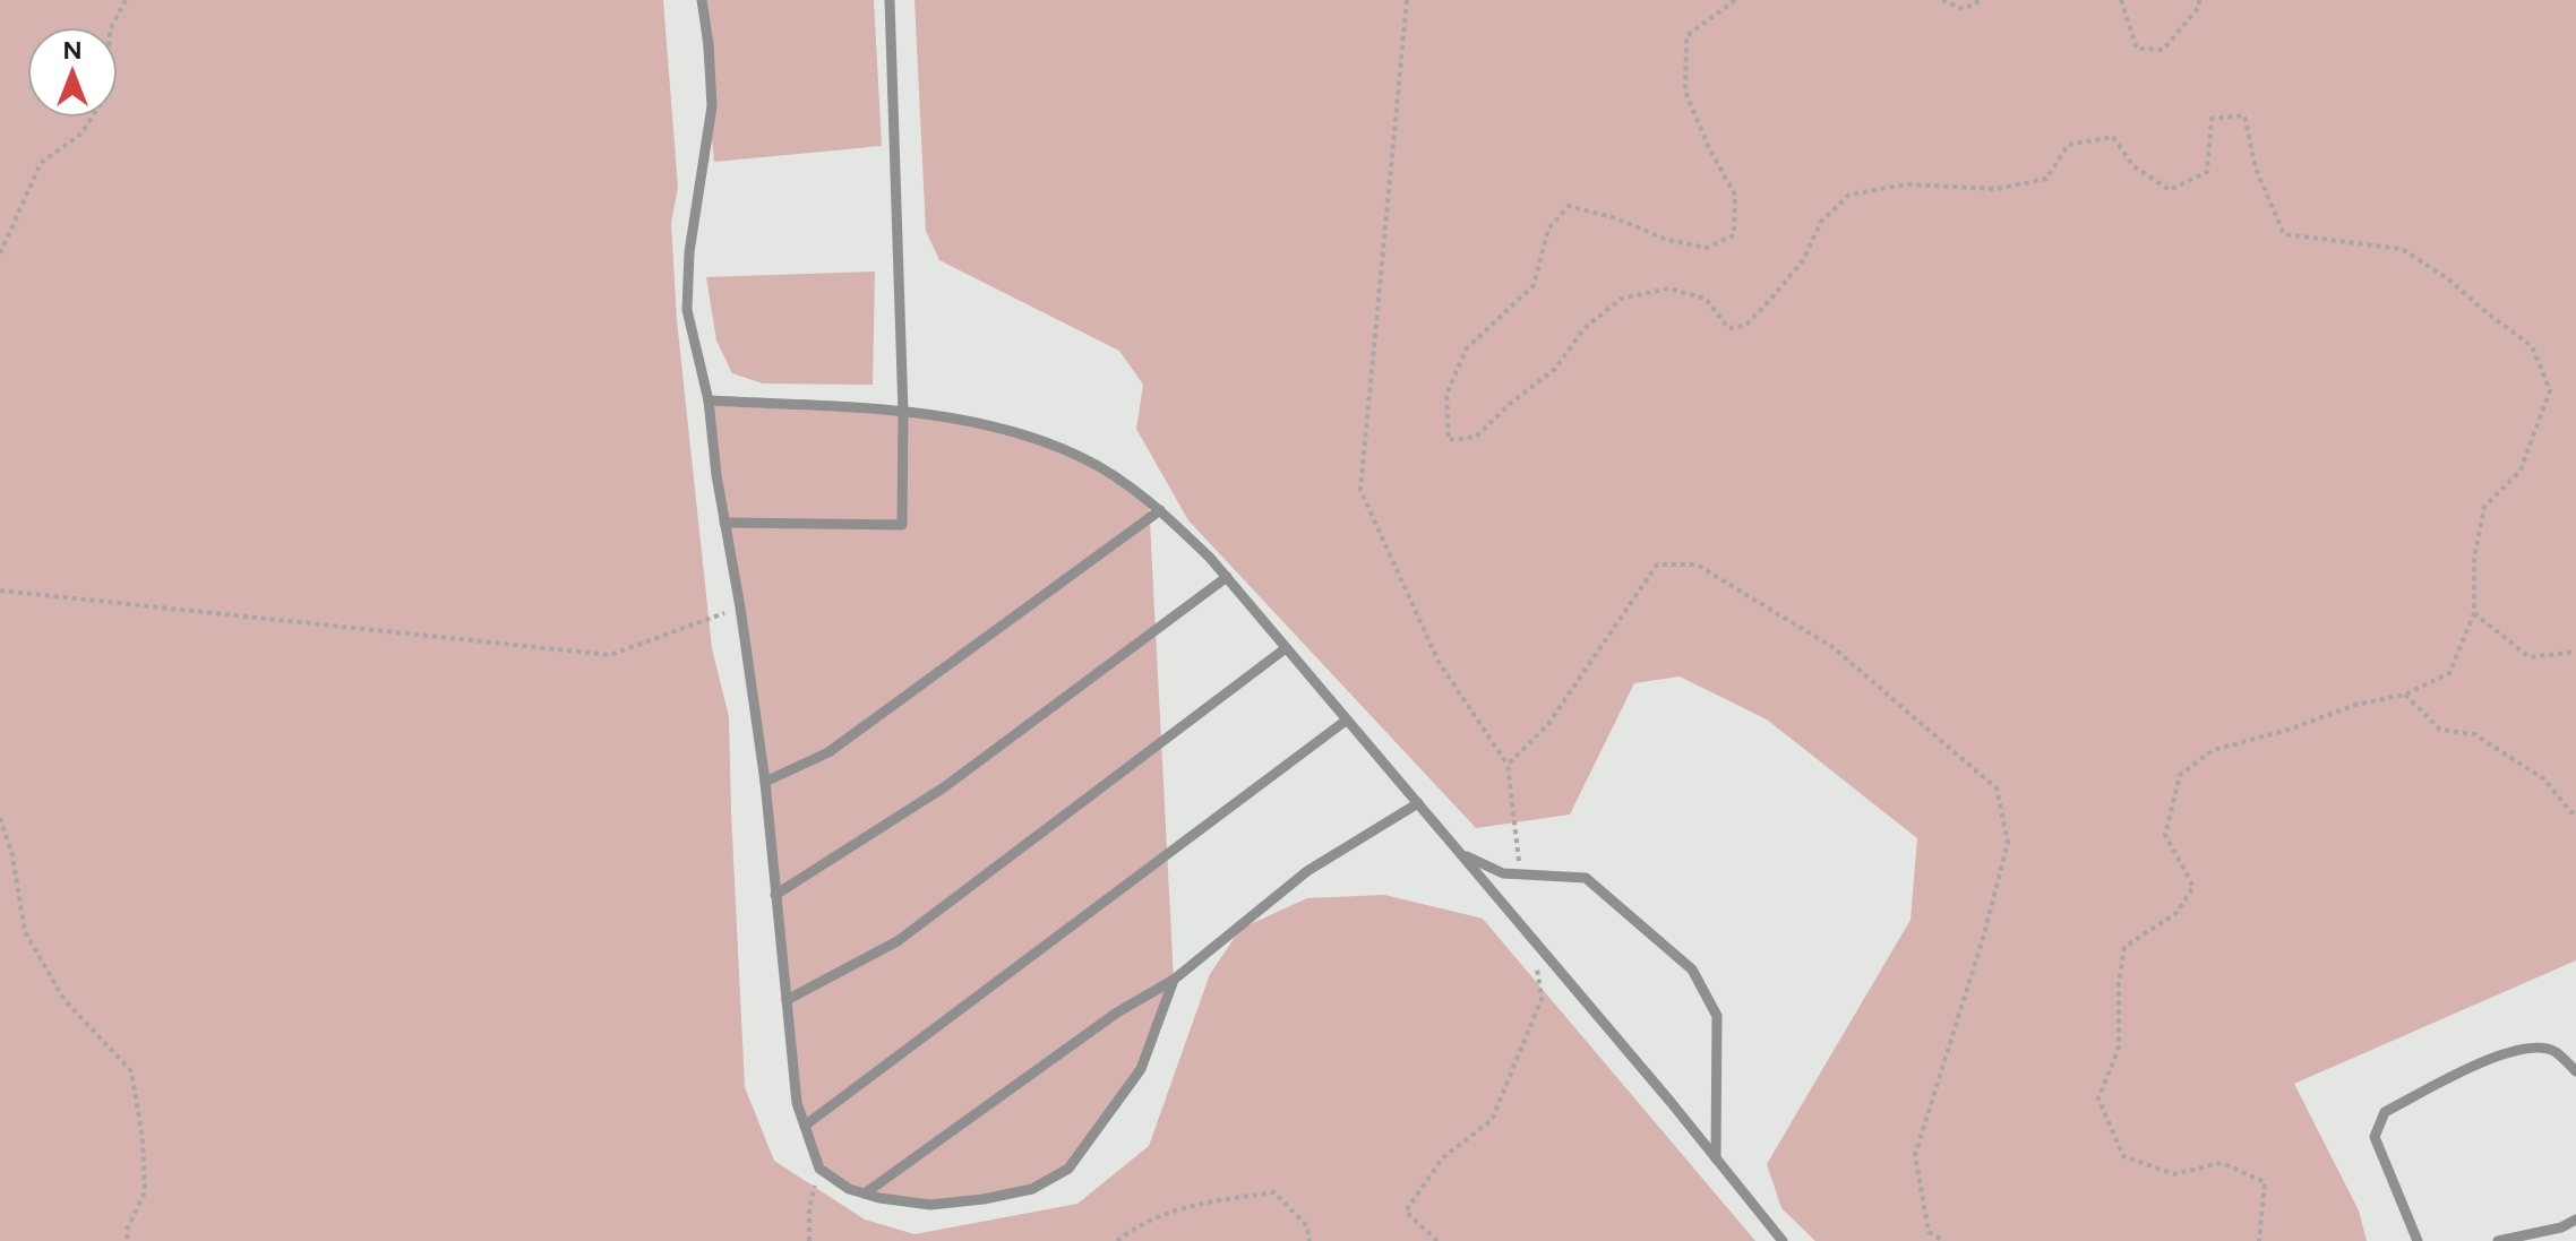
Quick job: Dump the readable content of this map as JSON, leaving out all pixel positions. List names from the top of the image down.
{
  "north": "top"
}
